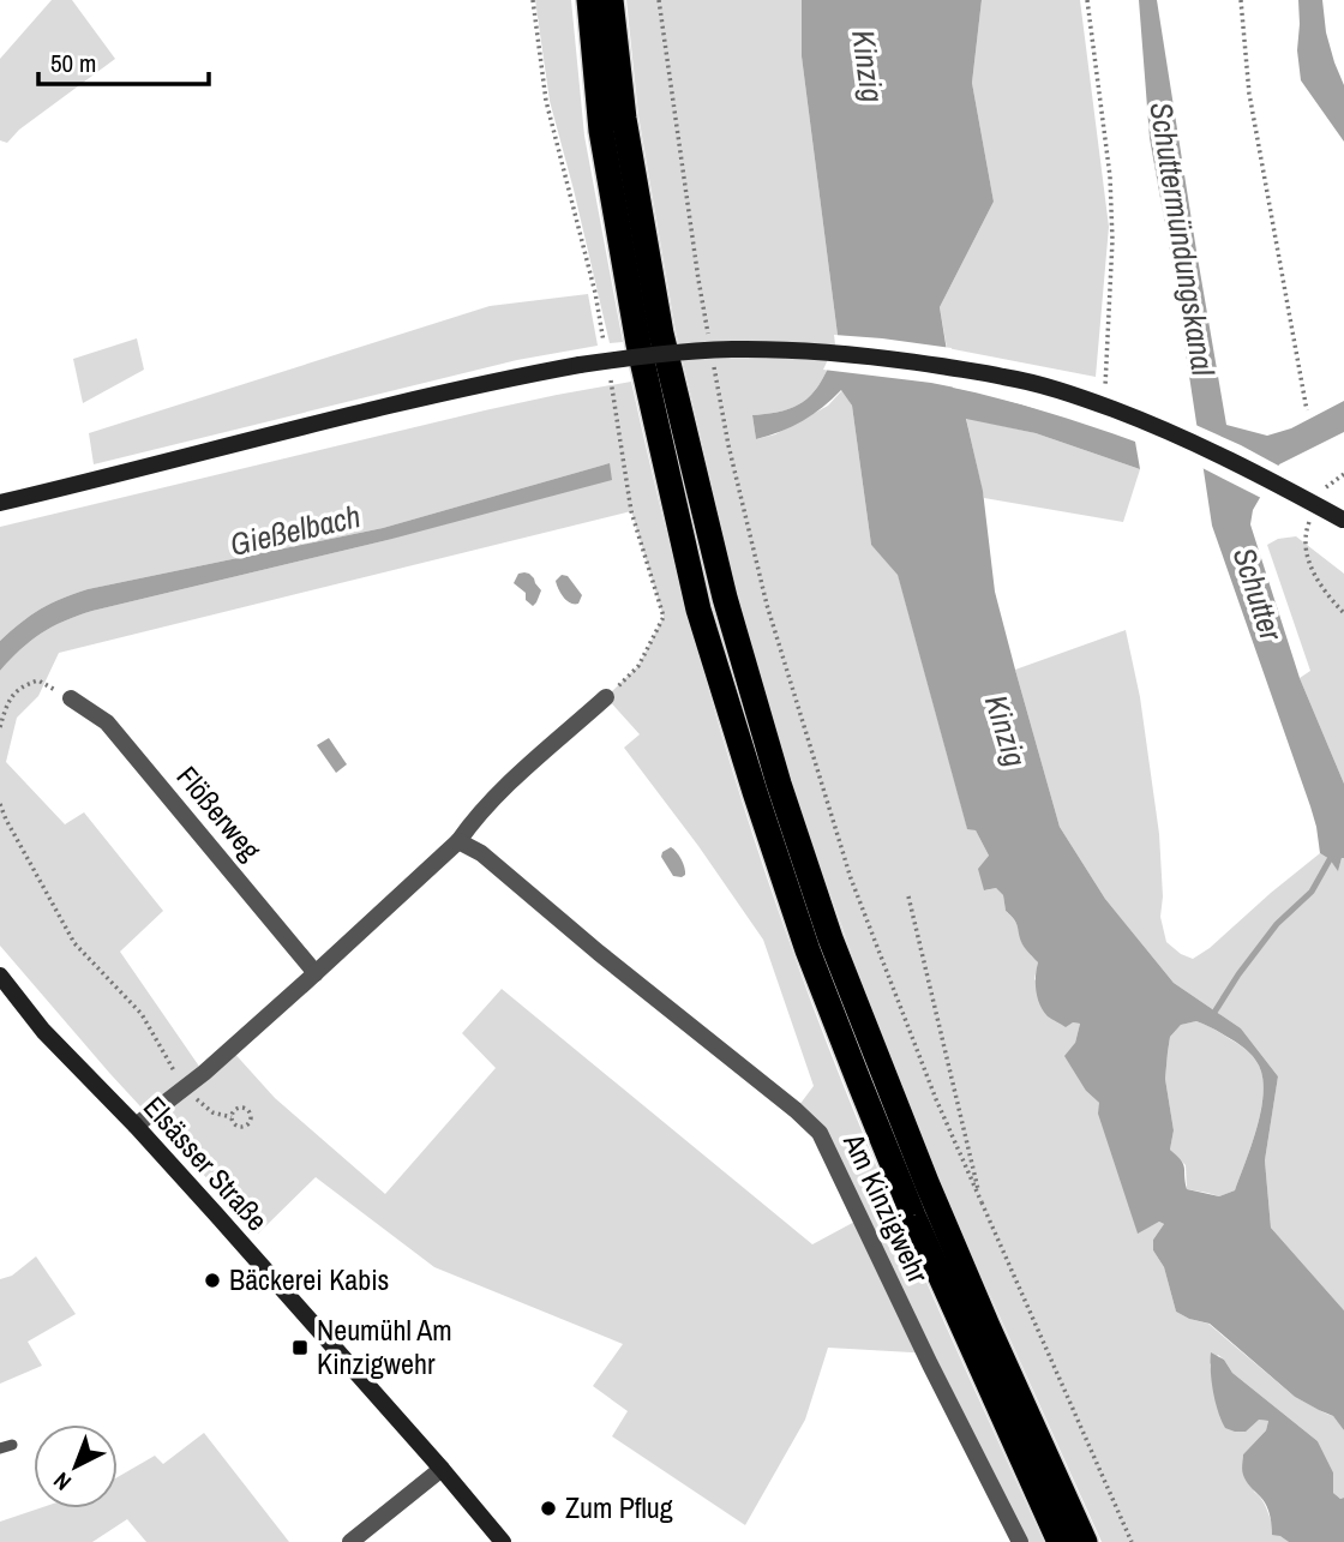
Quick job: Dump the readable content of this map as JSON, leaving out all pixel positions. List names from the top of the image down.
{
  "streets": {
    "street": ["Flößerweg", "Elsässer Straße", "Am Kinzigwehr"]
  },
  "water": [
    "Kinzig",
    "Schuttermündungskanal",
    "Gießelbach",
    "Schutter"
  ],
  "places": {
    "other": ["Bäckerei Kabis", "Zum Pflug"],
    "transit": ["Neumühl Am Kinzigwehr"]
  },
  "scale_bar": "50 m",
  "north": "bottom left"
}
